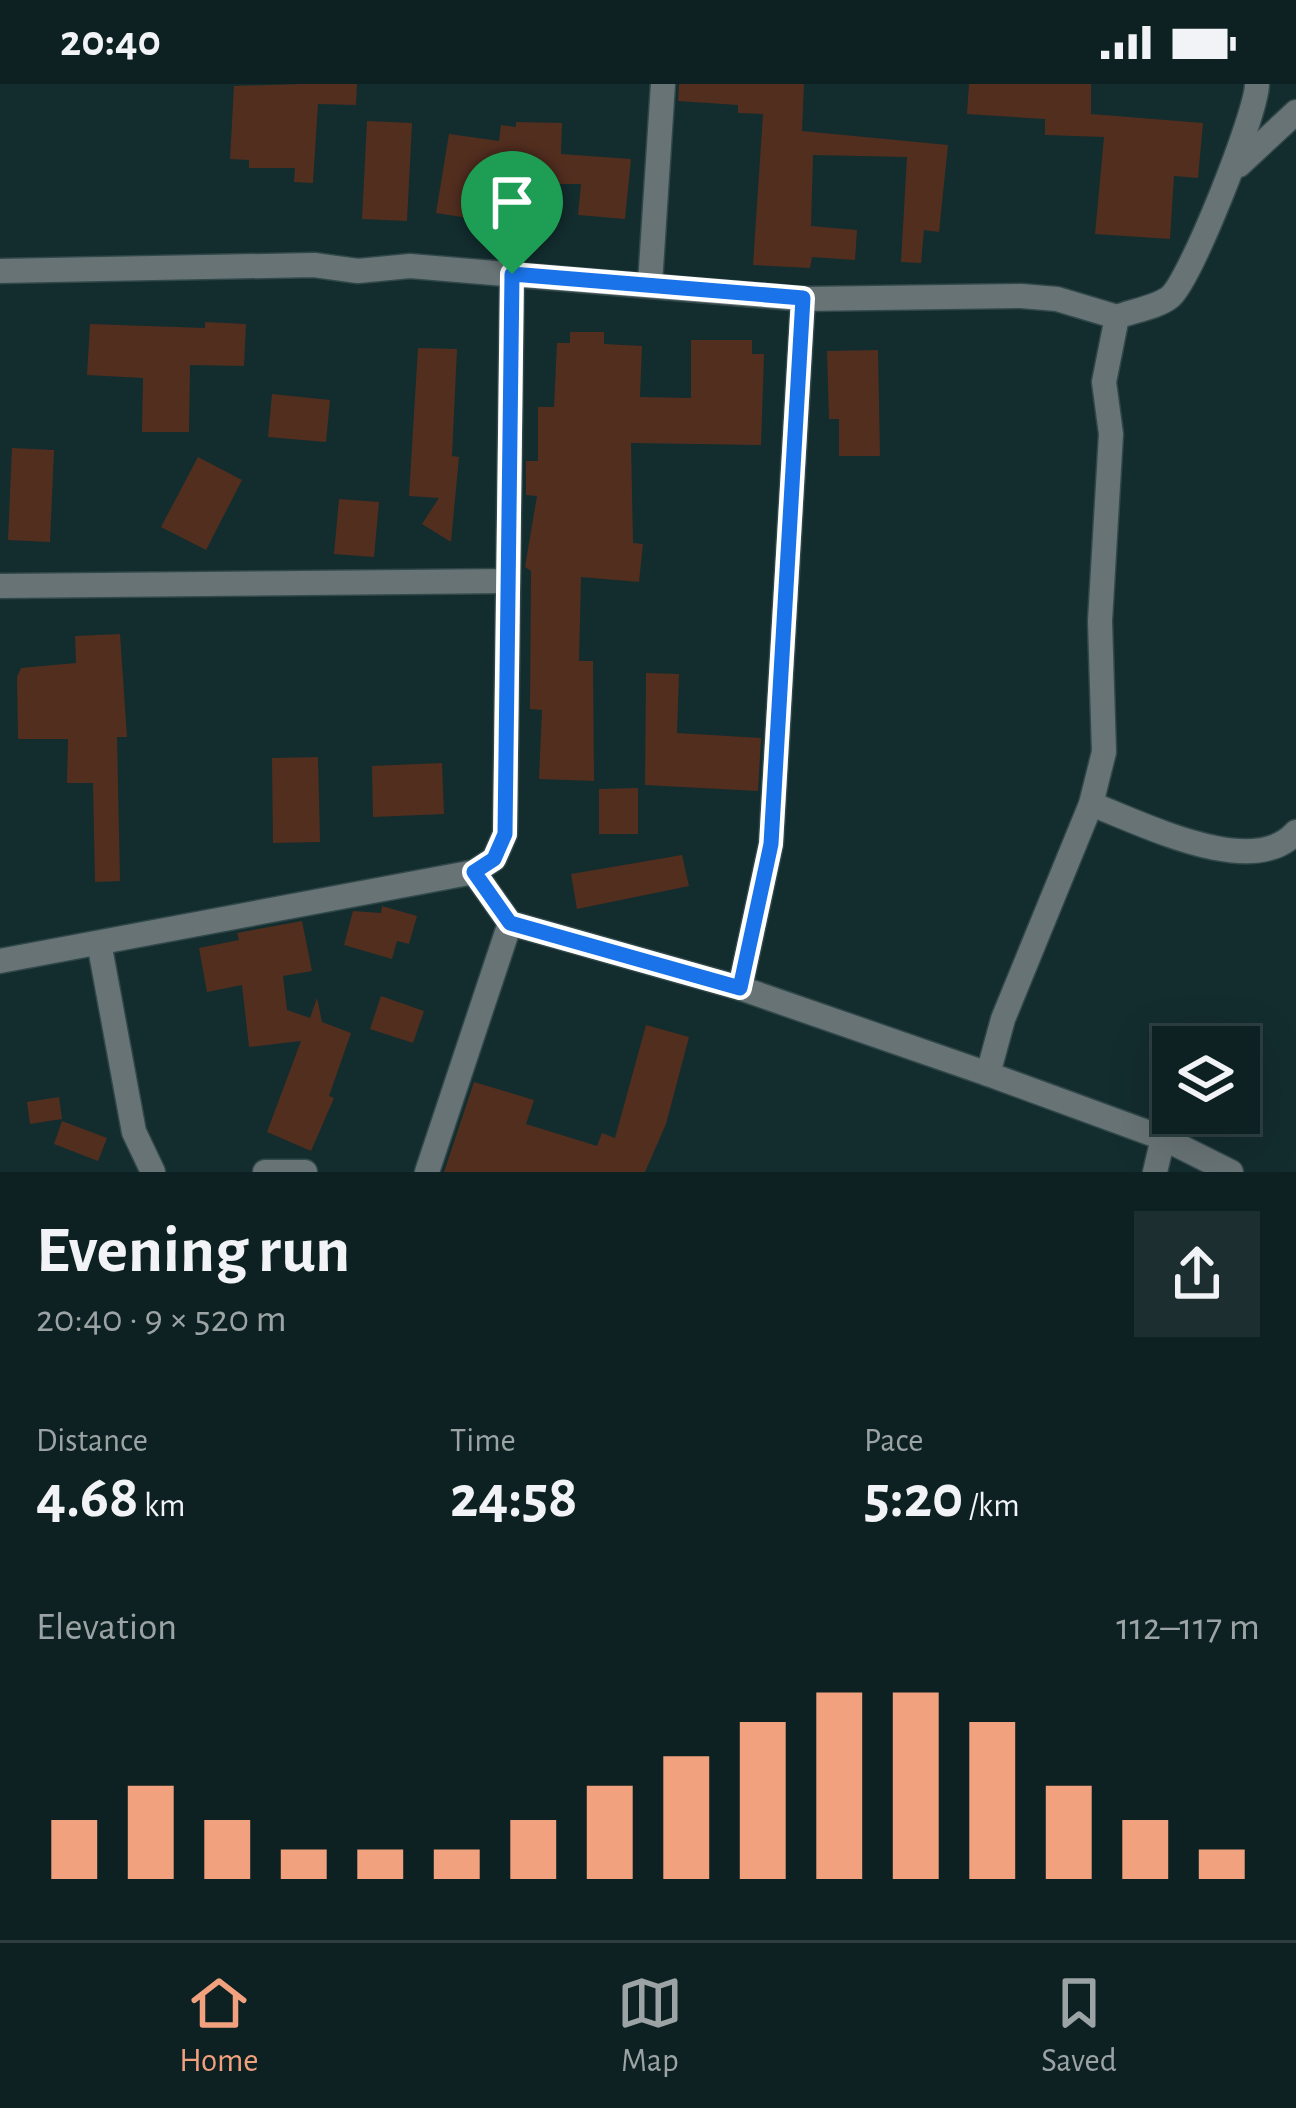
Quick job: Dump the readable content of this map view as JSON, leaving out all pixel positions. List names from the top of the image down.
{
  "page": {
    "status": "20:40",
    "heading": ["Evening run", "20:40 · 9 × 520 m"],
    "stats": [
      ["Distance", "4.68 km"],
      ["Time", "24:58"],
      ["Pace", "5:20 /km"]
    ],
    "chart": ["Elevation", "112–117 m"],
    "tabs": ["Home", "Map", "Saved"]
  }
}
